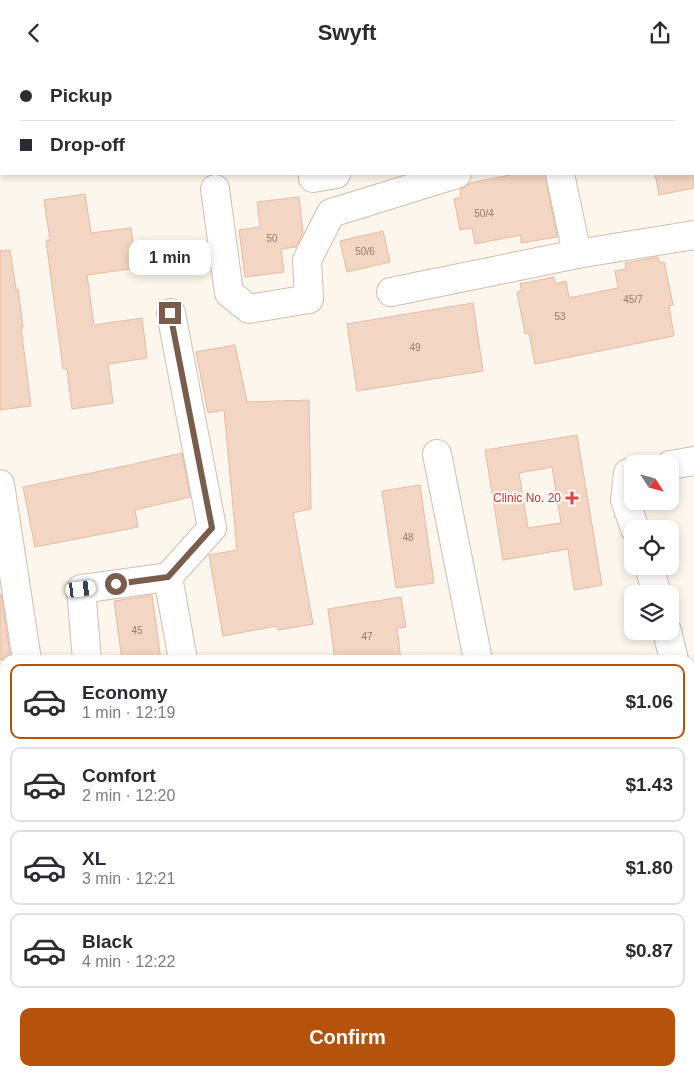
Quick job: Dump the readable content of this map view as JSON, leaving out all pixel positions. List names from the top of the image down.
{
  "places": {
    "health": ["Clinic No. 20"]
  },
  "house_numbers": [
    "50/4",
    "50",
    "50/6",
    "45/7",
    "53",
    "49",
    "48",
    "45",
    "47"
  ],
  "north": "bottom right",
  "page": {
    "header": "Swyft",
    "banner": ["Pickup", "Drop-off"],
    "bubble": "1 min",
    "list": [
      {
        "name": "Economy",
        "note": "1 min · 12:19",
        "value": "$1.06"
      },
      {
        "name": "Comfort",
        "note": "2 min · 12:20",
        "value": "$1.43"
      },
      {
        "name": "XL",
        "note": "3 min · 12:21",
        "value": "$1.80"
      },
      {
        "name": "Black",
        "note": "4 min · 12:22",
        "value": "$0.87"
      }
    ],
    "buttons": "Confirm"
  }
}
